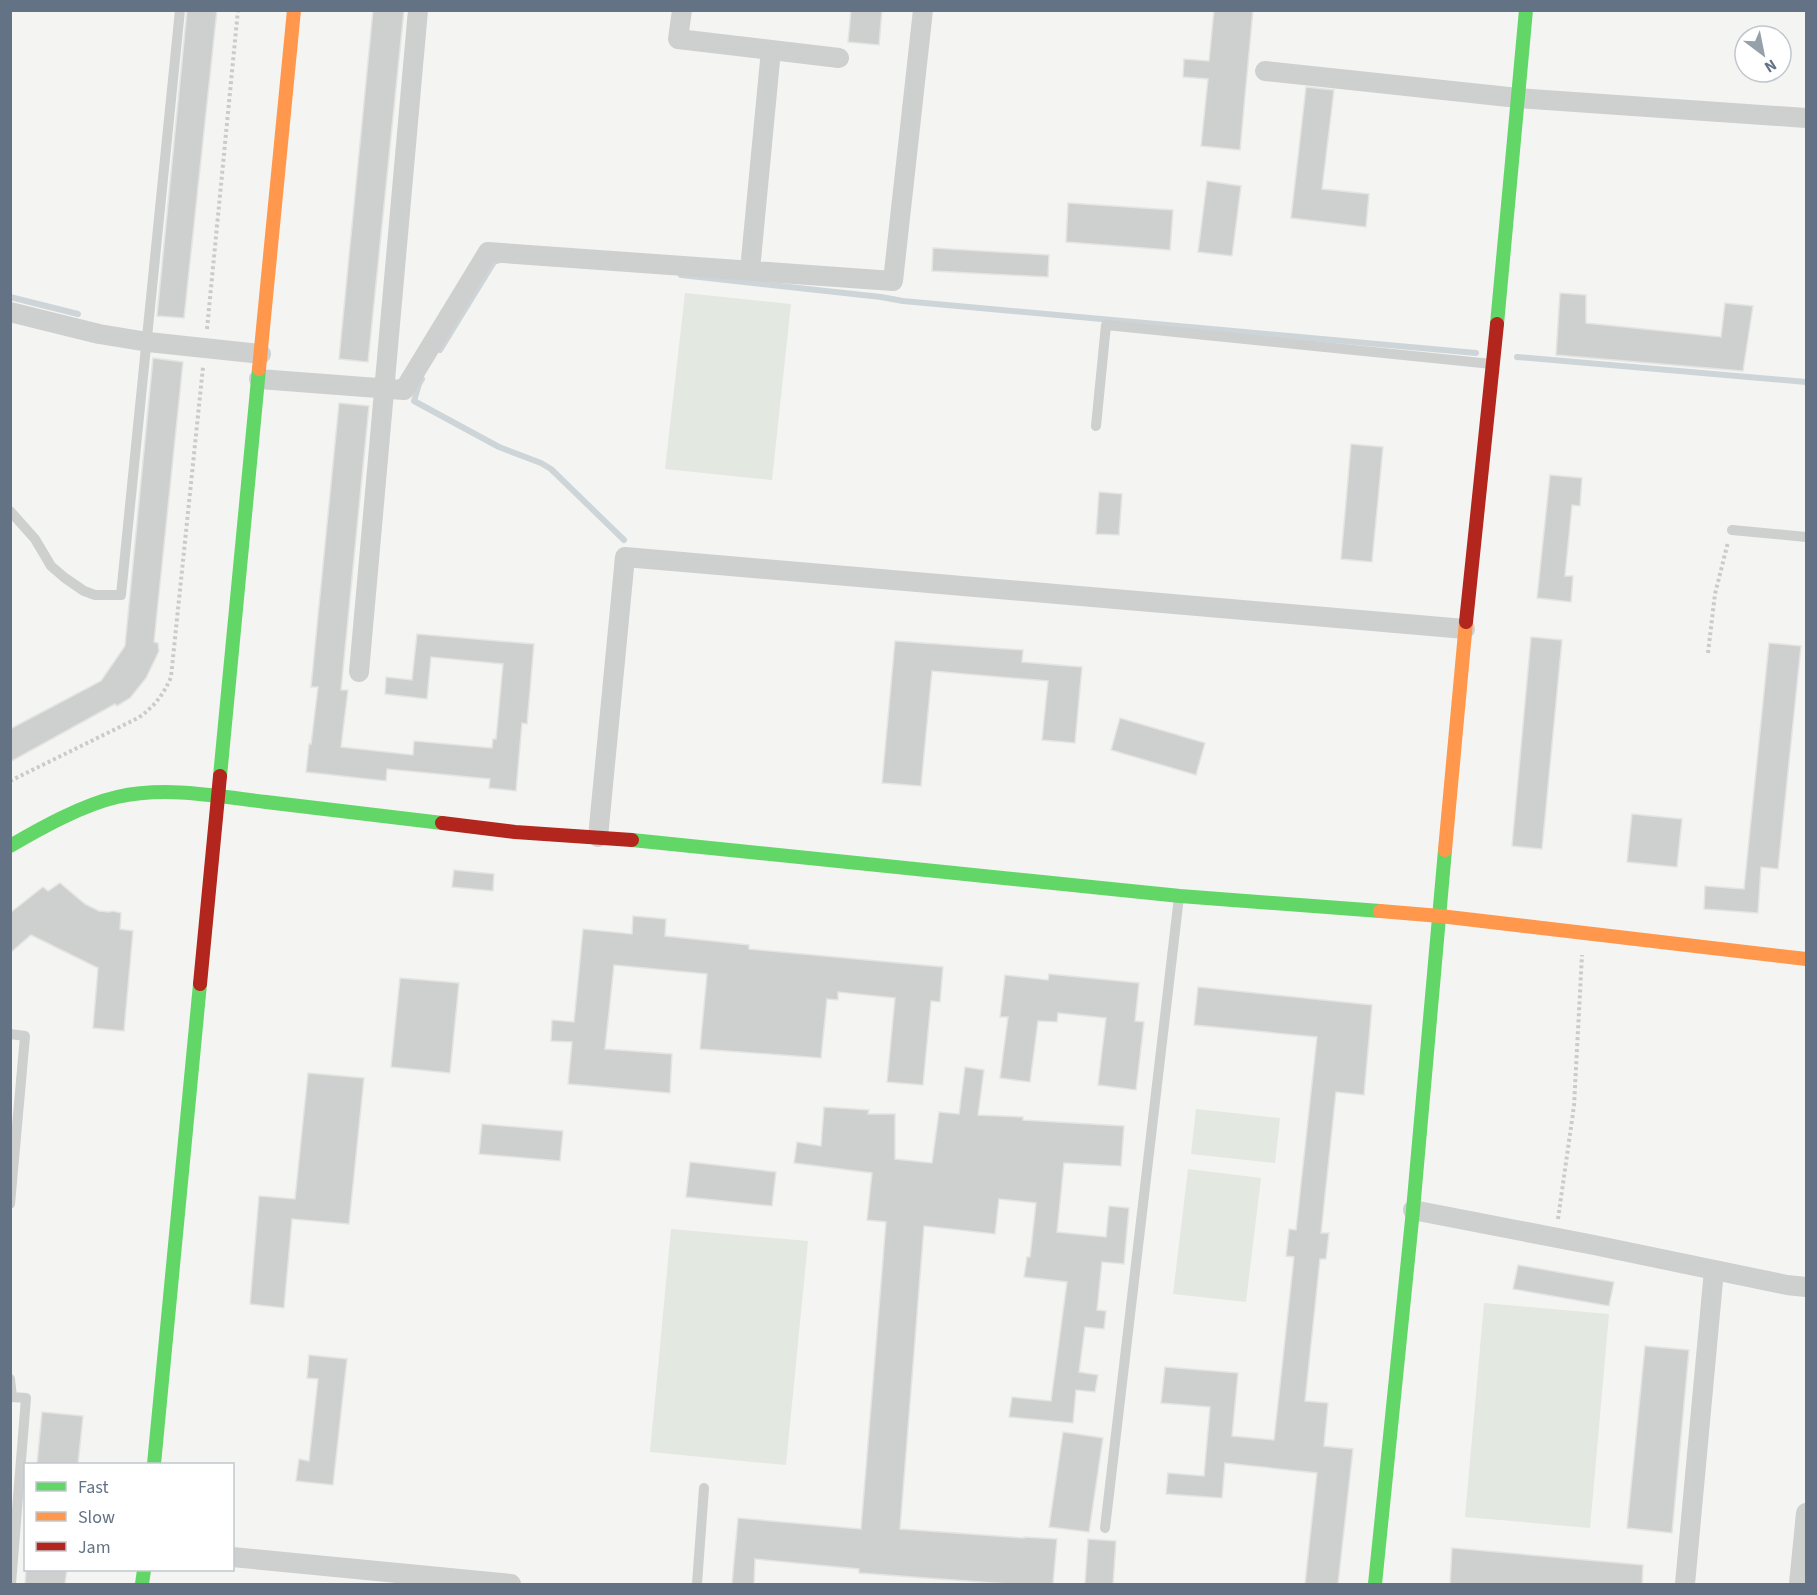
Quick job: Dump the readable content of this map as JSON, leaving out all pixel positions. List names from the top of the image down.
{
  "legend": ["Fast", "Slow", "Jam"],
  "north": "bottom right"
}
